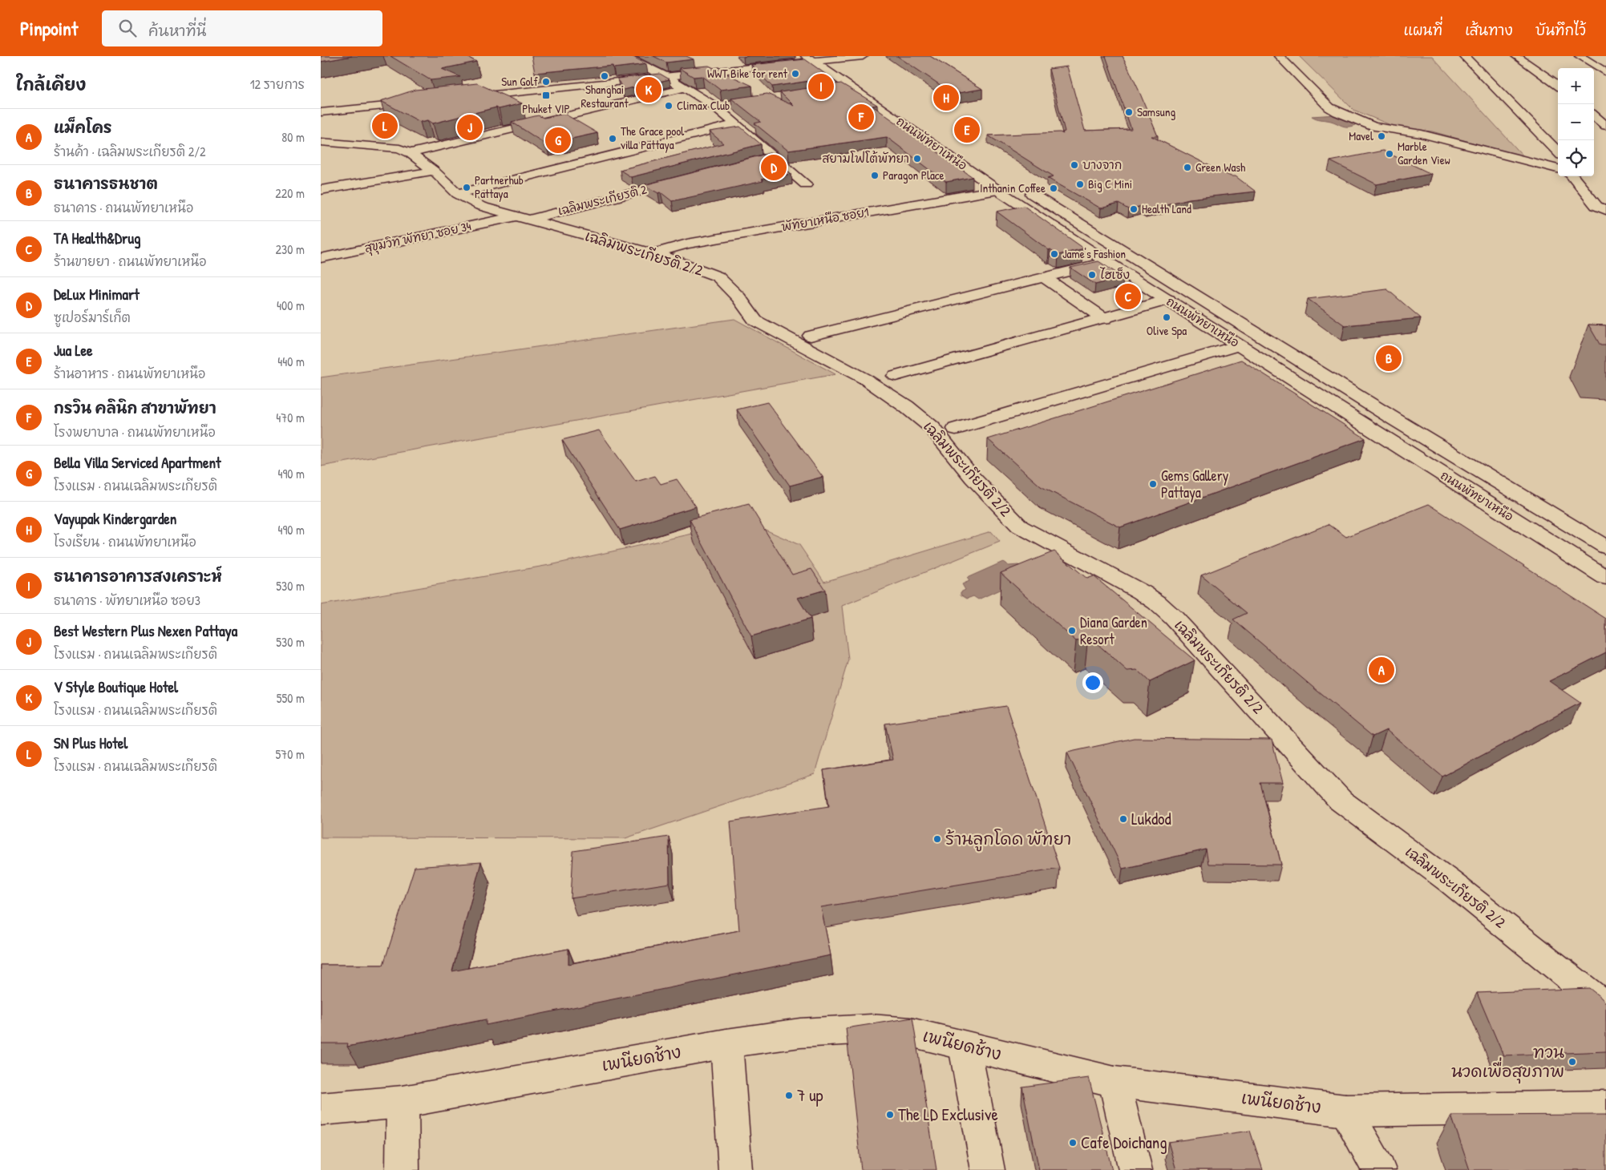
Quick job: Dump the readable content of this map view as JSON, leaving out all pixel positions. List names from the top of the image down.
{
  "streets": {
    "street": [
      "ถนนพัทยาเหนือ",
      "เฉลิมพระเกียรติ 2",
      "พัทยาเหนือ ซอย1",
      "สุขุมวิท พัทยา ซอย 34",
      "เฉลิมพระเกียรติ 2/2",
      "เพนียดช้าง"
    ]
  },
  "crossings": [
    ["ถนนพัทยาเหนือ", "พัทยาเหนือ ซอย1"],
    ["เฉลิมพระเกียรติ 2", "สุขุมวิท พัทยา ซอย 34"],
    ["เฉลิมพระเกียรติ 2", "เฉลิมพระเกียรติ 2/2"],
    ["พัทยาเหนือ ซอย1", "เฉลิมพระเกียรติ 2/2"],
    ["สุขุมวิท พัทยา ซอย 34", "เฉลิมพระเกียรติ 2/2"]
  ],
  "places": {
    "other": [
      "WWT Bike for rent",
      "Shanghai Restaurant",
      "Sun Golf",
      "Climax Club",
      "Samsung",
      "Mavel",
      "The Grace pool villa Pattaya",
      "Marble Garden View",
      "สยามโฟโต้พัทยา",
      "บางจาก",
      "Green Wash",
      "Paragon Place",
      "Big C Mini",
      "Partnerhub Pattaya",
      "Inthanin Coffee",
      "Health Land",
      "Jame's Fashion",
      "ไฮเซ็ง",
      "Olive Spa",
      "Gems Gallery Pattaya",
      "Diana Garden Resort",
      "Lukdod",
      "ร้านลูกโดด พัทยา",
      "ทวน นวดเพื่อสุขภาพ",
      "7 up",
      "The LD Exclusive",
      "Cafe Doichang"
    ],
    "transit": ["Phuket VIP"]
  },
  "page": {
    "header": "Pinpoint",
    "search": "ค้นหาที่นี่",
    "nav": ["แผนที่", "เส้นทาง", "บันทึกไว้"],
    "heading": ["ใกล้เคียง", "12 รายการ"],
    "map_buttons": ["+", "−"],
    "pins": [
      "I",
      "K",
      "H",
      "F",
      "L",
      "J",
      "E",
      "G",
      "D",
      "C",
      "B",
      "A"
    ],
    "list": [
      {
        "mark": "A",
        "name": "แม็คโคร",
        "note": "ร้านค้า · เฉลิมพระเกียรติ 2/2",
        "value": "80 m"
      },
      {
        "mark": "B",
        "name": "ธนาคารธนชาต",
        "note": "ธนาคาร · ถนนพัทยาเหนือ",
        "value": "220 m"
      },
      {
        "mark": "C",
        "name": "TA Health&Drug",
        "note": "ร้านขายยา · ถนนพัทยาเหนือ",
        "value": "230 m"
      },
      {
        "mark": "D",
        "name": "DeLux Minimart",
        "note": "ซูเปอร์มาร์เก็ต",
        "value": "400 m"
      },
      {
        "mark": "E",
        "name": "Jua Lee",
        "note": "ร้านอาหาร · ถนนพัทยาเหนือ",
        "value": "440 m"
      },
      {
        "mark": "F",
        "name": "กรวิน คลินิก สาขาพัทยา",
        "note": "โรงพยาบาล · ถนนพัทยาเหนือ",
        "value": "470 m"
      },
      {
        "mark": "G",
        "name": "Bella Villa Serviced Apartment",
        "note": "โรงแรม · ถนนเฉลิมพระเกียรติ",
        "value": "490 m"
      },
      {
        "mark": "H",
        "name": "Vayupak Kindergarden",
        "note": "โรงเรียน · ถนนพัทยาเหนือ",
        "value": "490 m"
      },
      {
        "mark": "I",
        "name": "ธนาคารอาคารสงเคราะห์",
        "note": "ธนาคาร · พัทยาเหนือ ซอย3",
        "value": "530 m"
      },
      {
        "mark": "J",
        "name": "Best Western Plus Nexen Pattaya",
        "note": "โรงแรม · ถนนเฉลิมพระเกียรติ",
        "value": "530 m"
      },
      {
        "mark": "K",
        "name": "V Style Boutique Hotel",
        "note": "โรงแรม · ถนนเฉลิมพระเกียรติ",
        "value": "550 m"
      },
      {
        "mark": "L",
        "name": "SN Plus Hotel",
        "note": "โรงแรม · ถนนเฉลิมพระเกียรติ",
        "value": "570 m"
      }
    ]
  }
}
